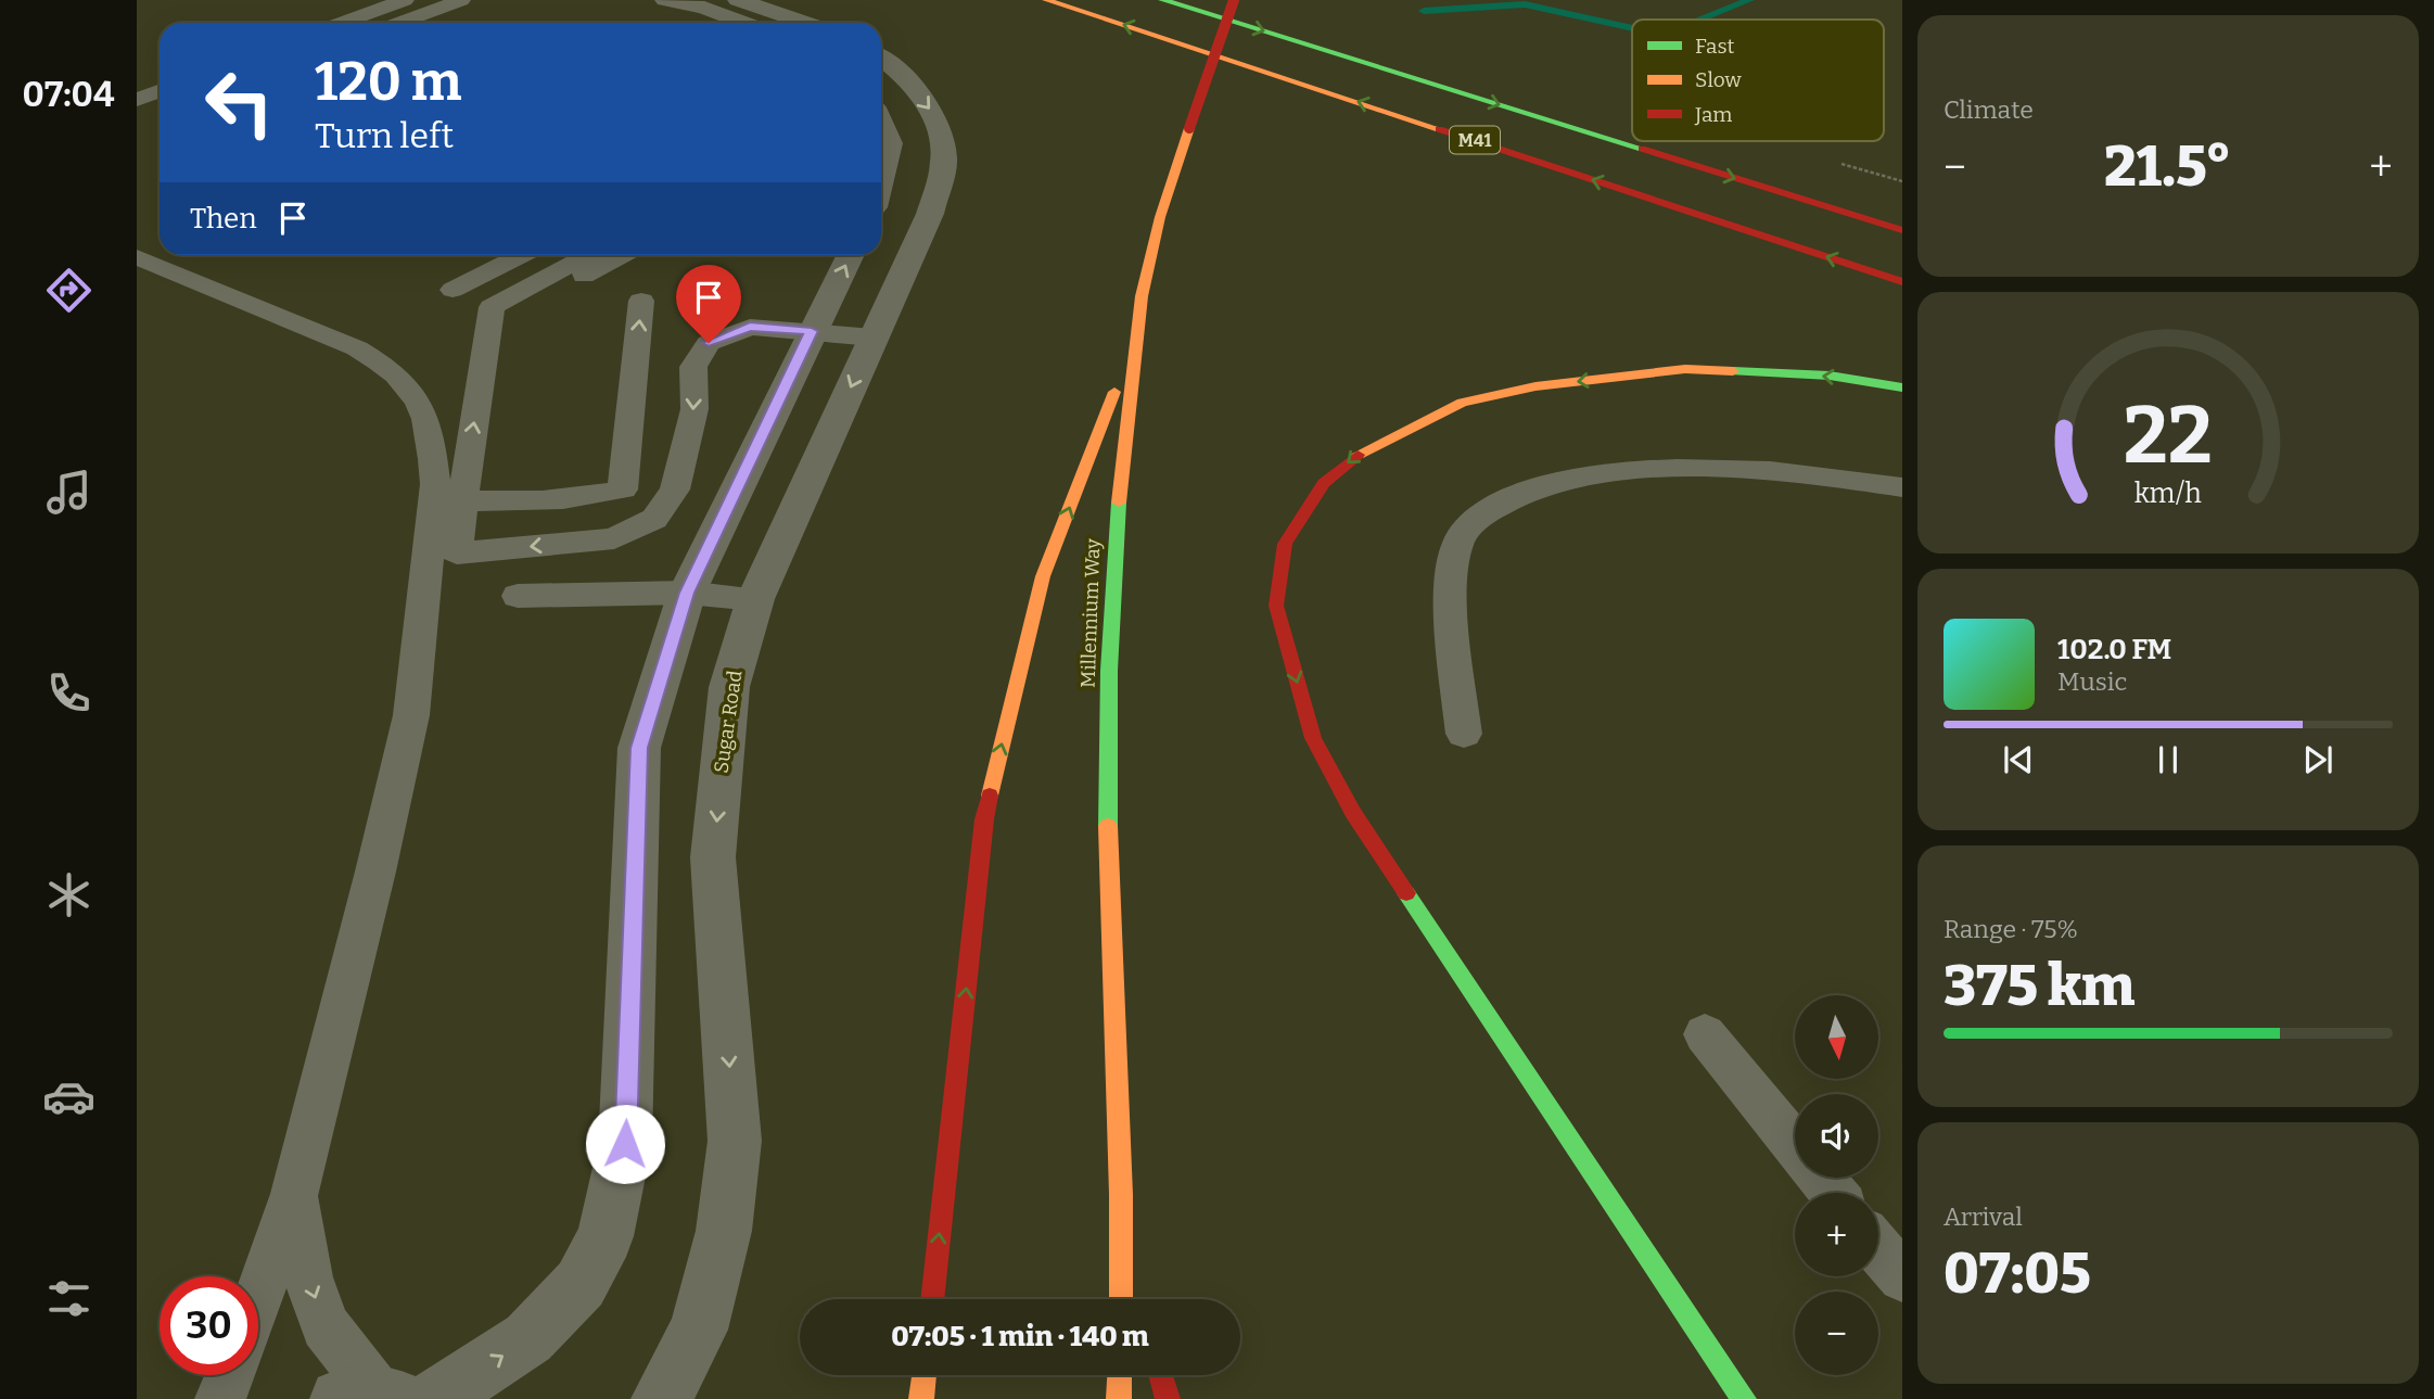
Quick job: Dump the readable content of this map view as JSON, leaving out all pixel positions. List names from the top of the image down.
{
  "streets": {
    "main road": ["M41", "Millennium Way"],
    "street": ["Sugar Road"]
  },
  "legend": ["Fast", "Slow", "Jam"],
  "north": "bottom",
  "page": {
    "tabs": "07:04",
    "tile": [
      "Climate",
      ["Range · 75%", "375 km"],
      ["Arrival", "07:05"]
    ],
    "turn": ["120 m", "Turn left"],
    "heat": ["−", "21.5°", "+"],
    "then": "Then",
    "song": ["102.0 FM", "Music"],
    "map_buttons": ["+", "−"],
    "limit": "30",
    "trip": "07:05 · 1 min · 140 m",
    "gauge": ["22", "km/h"]
  }
}
